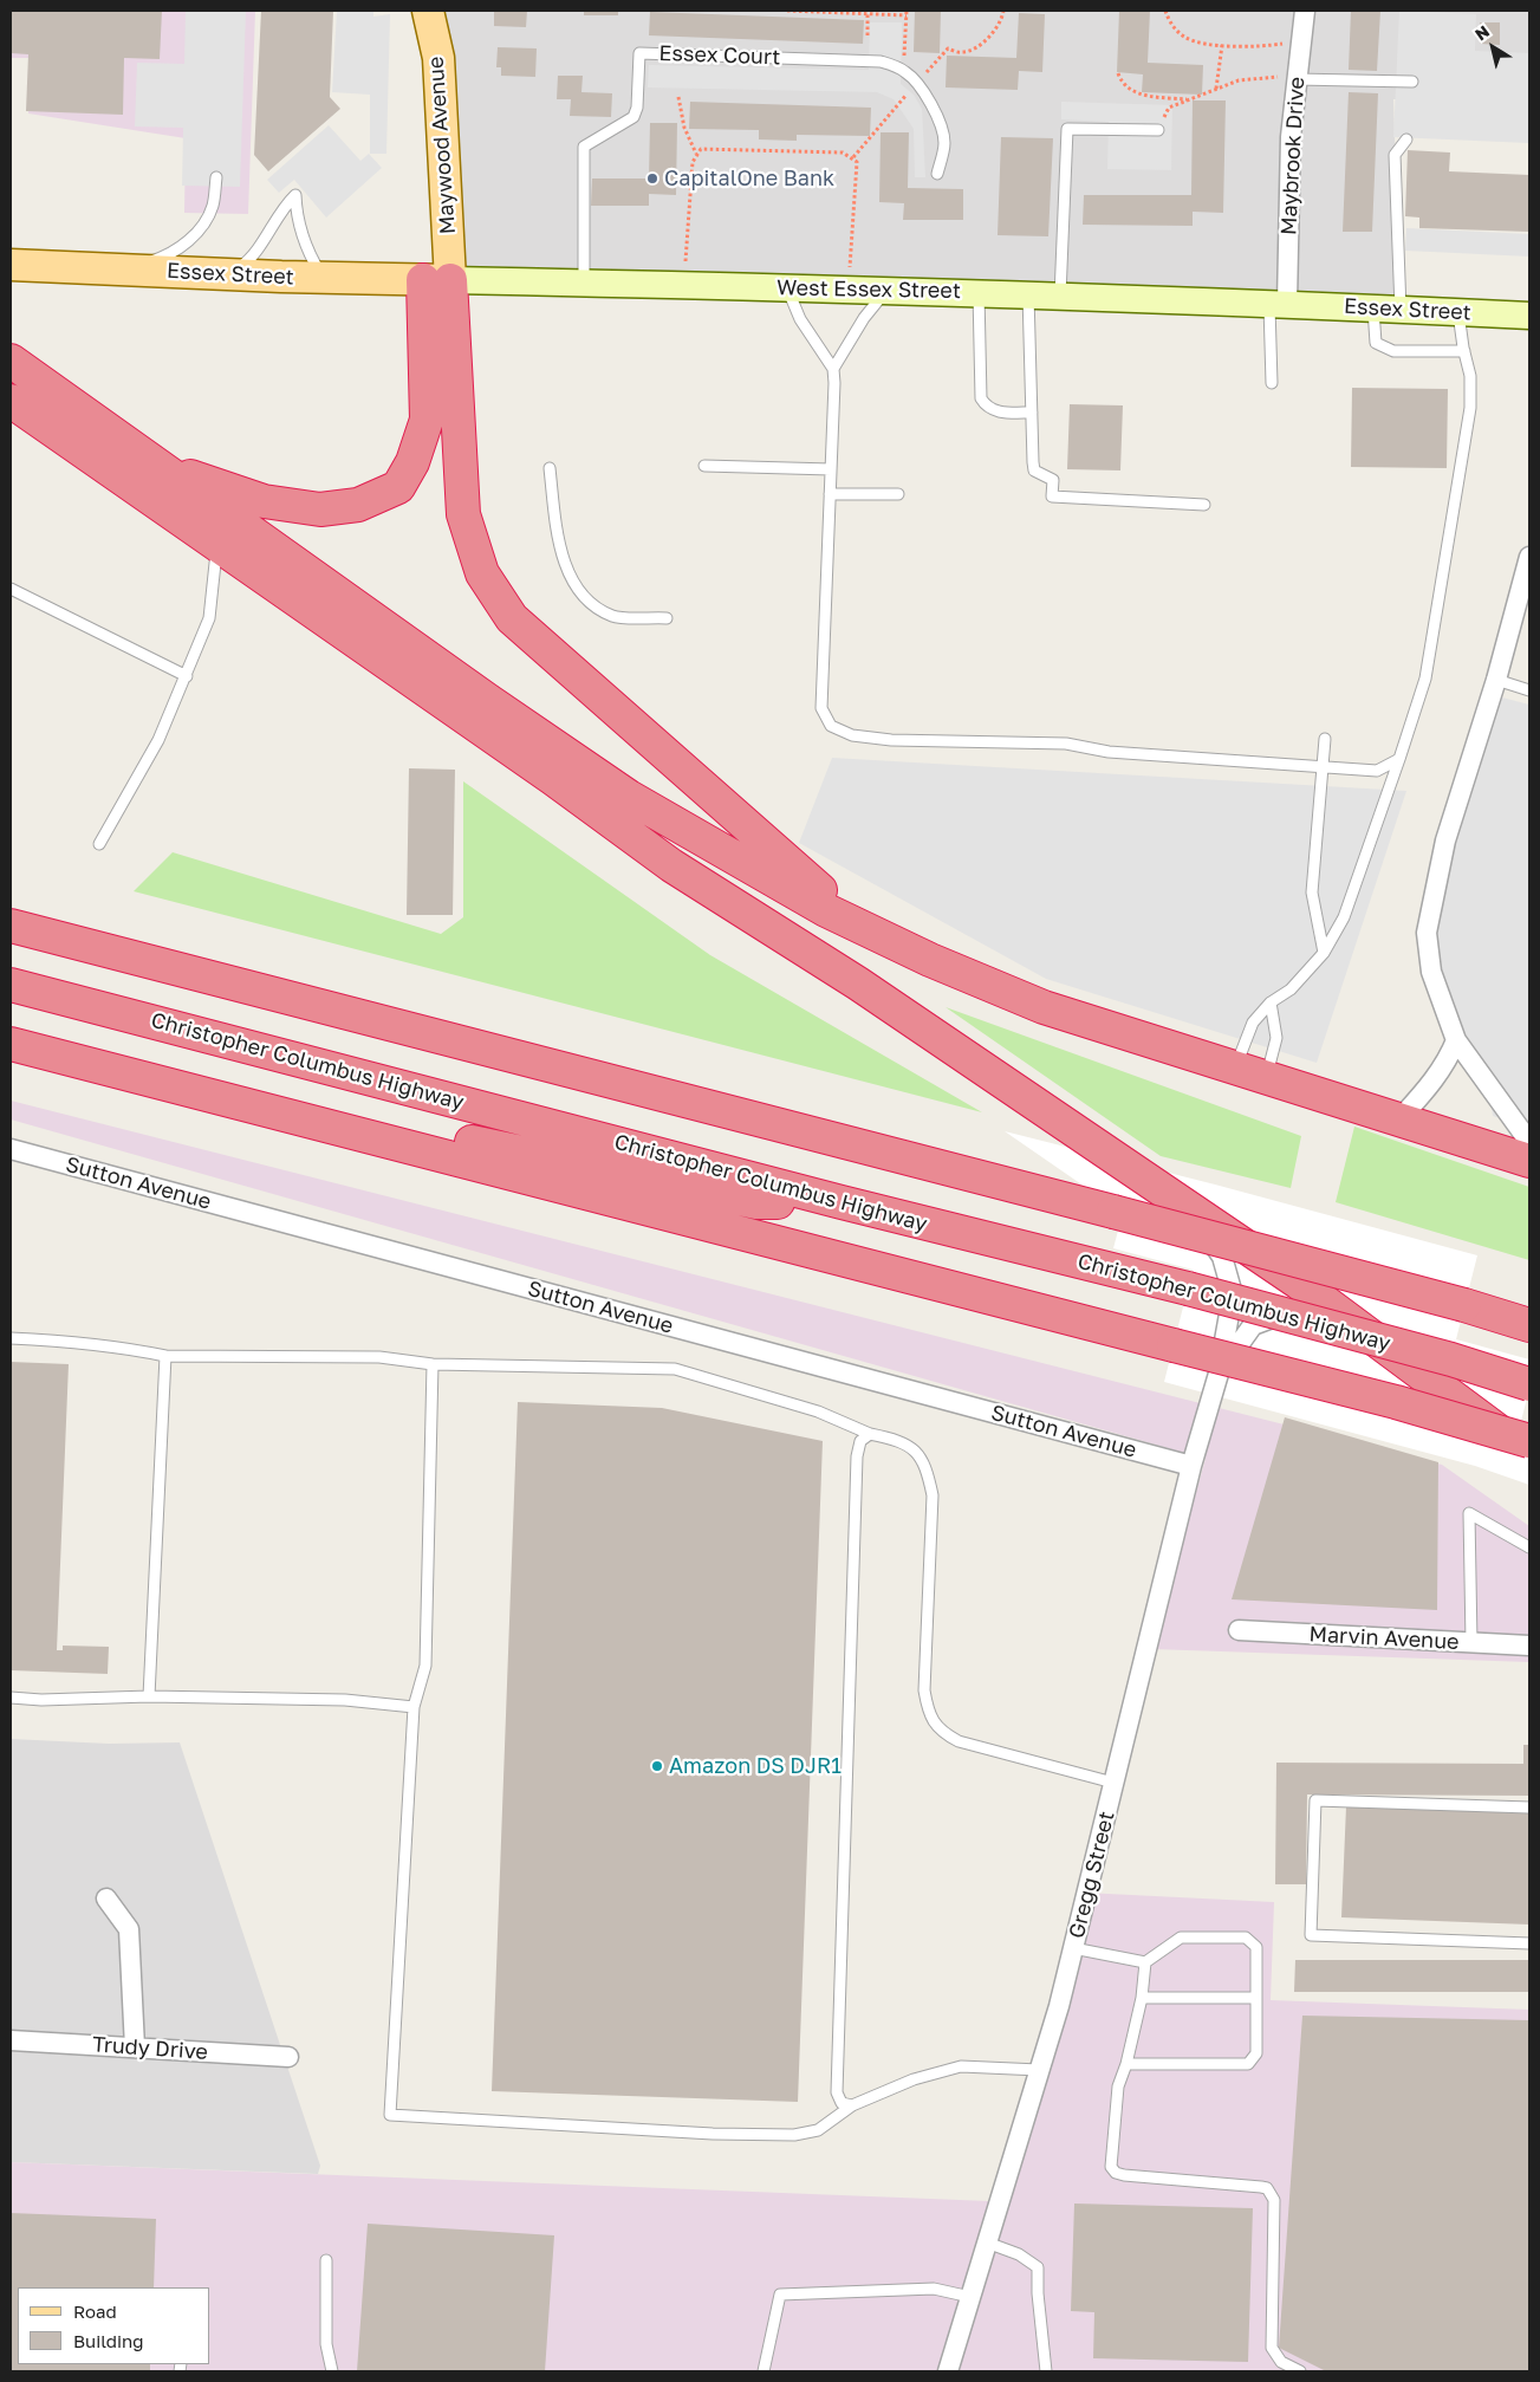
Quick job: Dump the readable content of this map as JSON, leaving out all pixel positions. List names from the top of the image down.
{
  "streets": {
    "highway": ["Christopher Columbus Highway"],
    "main road": ["Maywood Avenue", "Essex Street", "West Essex Street"],
    "street": [
      "Maybrook Drive",
      "Sutton Avenue",
      "Marvin Avenue",
      "Gregg Street",
      "Trudy Drive"
    ],
    "lane": ["Essex Court"]
  },
  "crossings": [
    ["Essex Court", "West Essex Street"],
    ["Maywood Avenue", "Essex Street"],
    ["Maywood Avenue", "West Essex Street"],
    ["Maybrook Drive", "Essex Street"],
    ["Maybrook Drive", "West Essex Street"],
    ["Essex Street", "West Essex Street"],
    ["Sutton Avenue", "Gregg Street"]
  ],
  "places": ["CapitalOne Bank", "Amazon DS DJR1"],
  "legend": ["Road", "Building"],
  "north": "top left"
}
